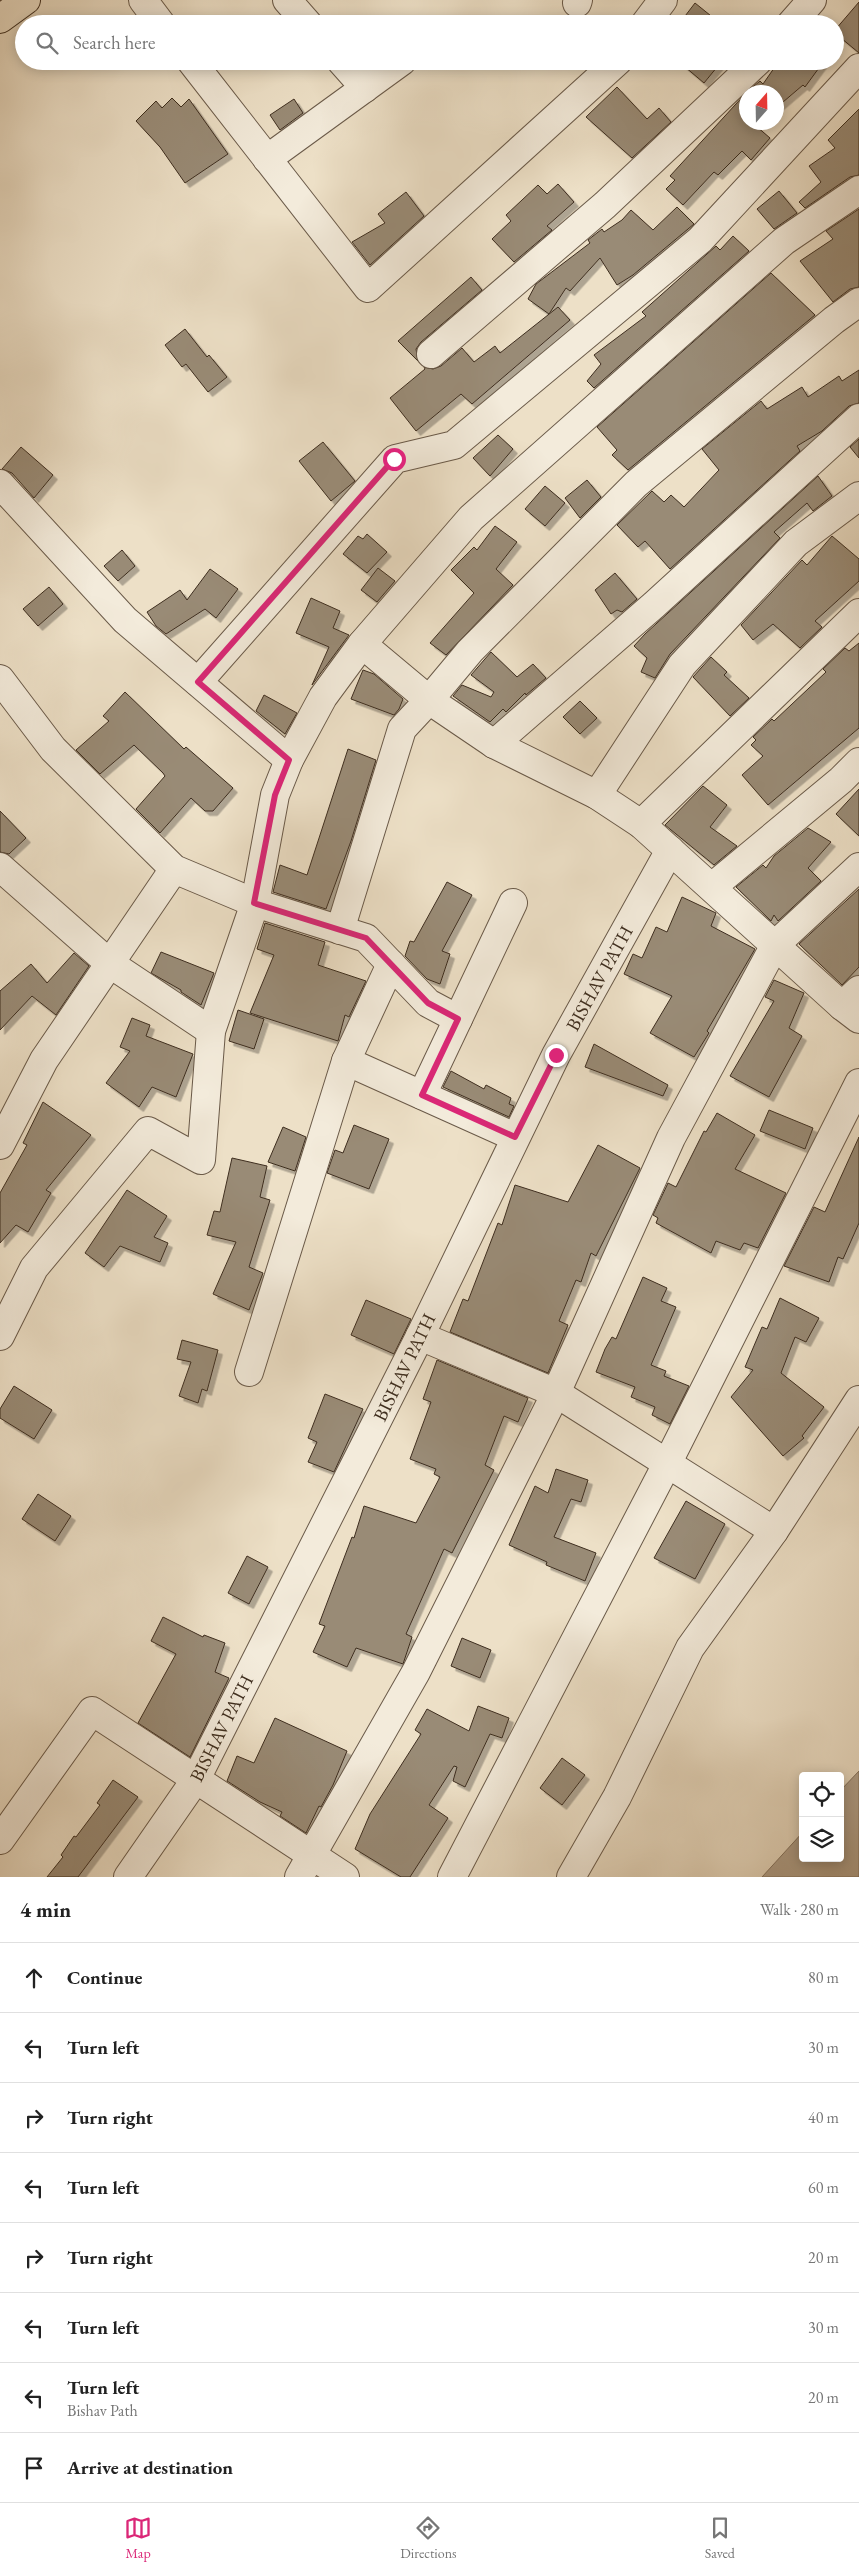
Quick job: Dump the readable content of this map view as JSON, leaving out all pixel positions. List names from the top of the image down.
{
  "streets": {
    "street": ["BISHAV PATH"]
  },
  "north": "top",
  "page": {
    "search": "Search here",
    "heading": ["4 min", "Walk · 280 m"],
    "list": [
      ["Continue", "80 m"],
      ["Turn left", "30 m"],
      ["Turn right", "40 m"],
      ["Turn left", "60 m"],
      ["Turn right", "20 m"],
      ["Turn left", "30 m"],
      ["Turn left", "Bishav Path", "20 m"],
      "Arrive at destination"
    ],
    "nav": ["Map", "Directions", "Saved"]
  }
}
